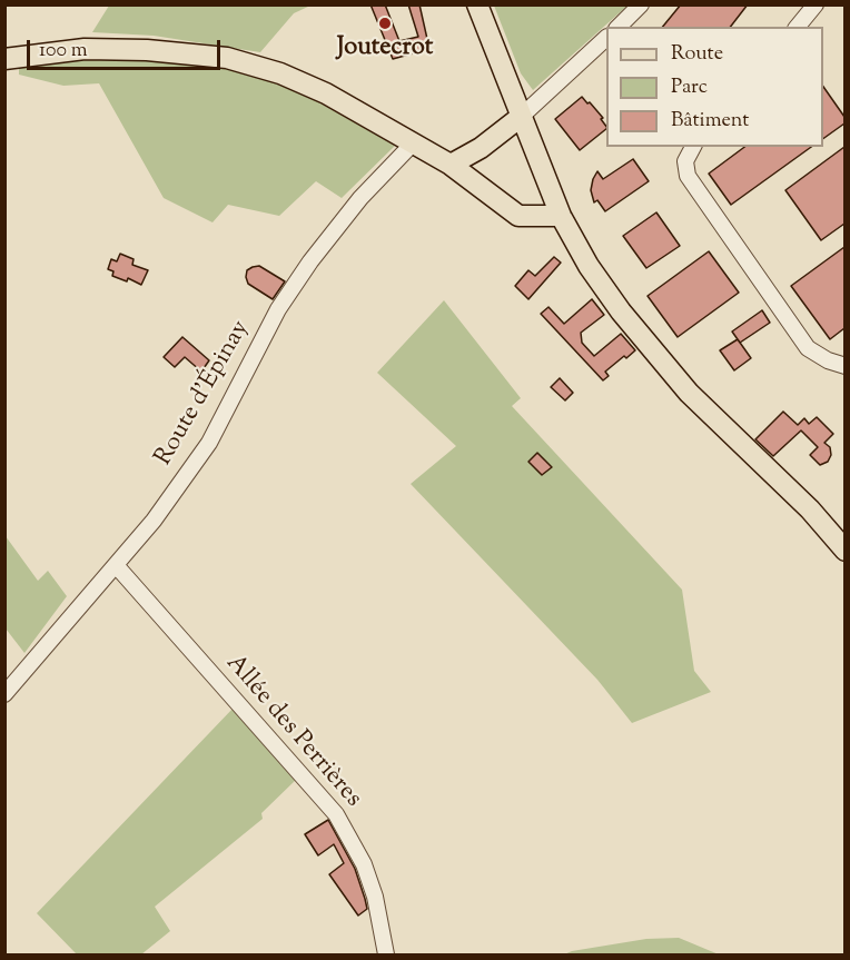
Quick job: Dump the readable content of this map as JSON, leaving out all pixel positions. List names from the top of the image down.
{
  "streets": {
    "street": ["Route d'Épinay", "Allée des Perrières"]
  },
  "crossings": [
    ["Route d'Épinay", "Allée des Perrières"]
  ],
  "places": ["Joutecrot"],
  "legend": ["Route", "Parc", "Bâtiment"],
  "scale_bar": "100 m"
}
